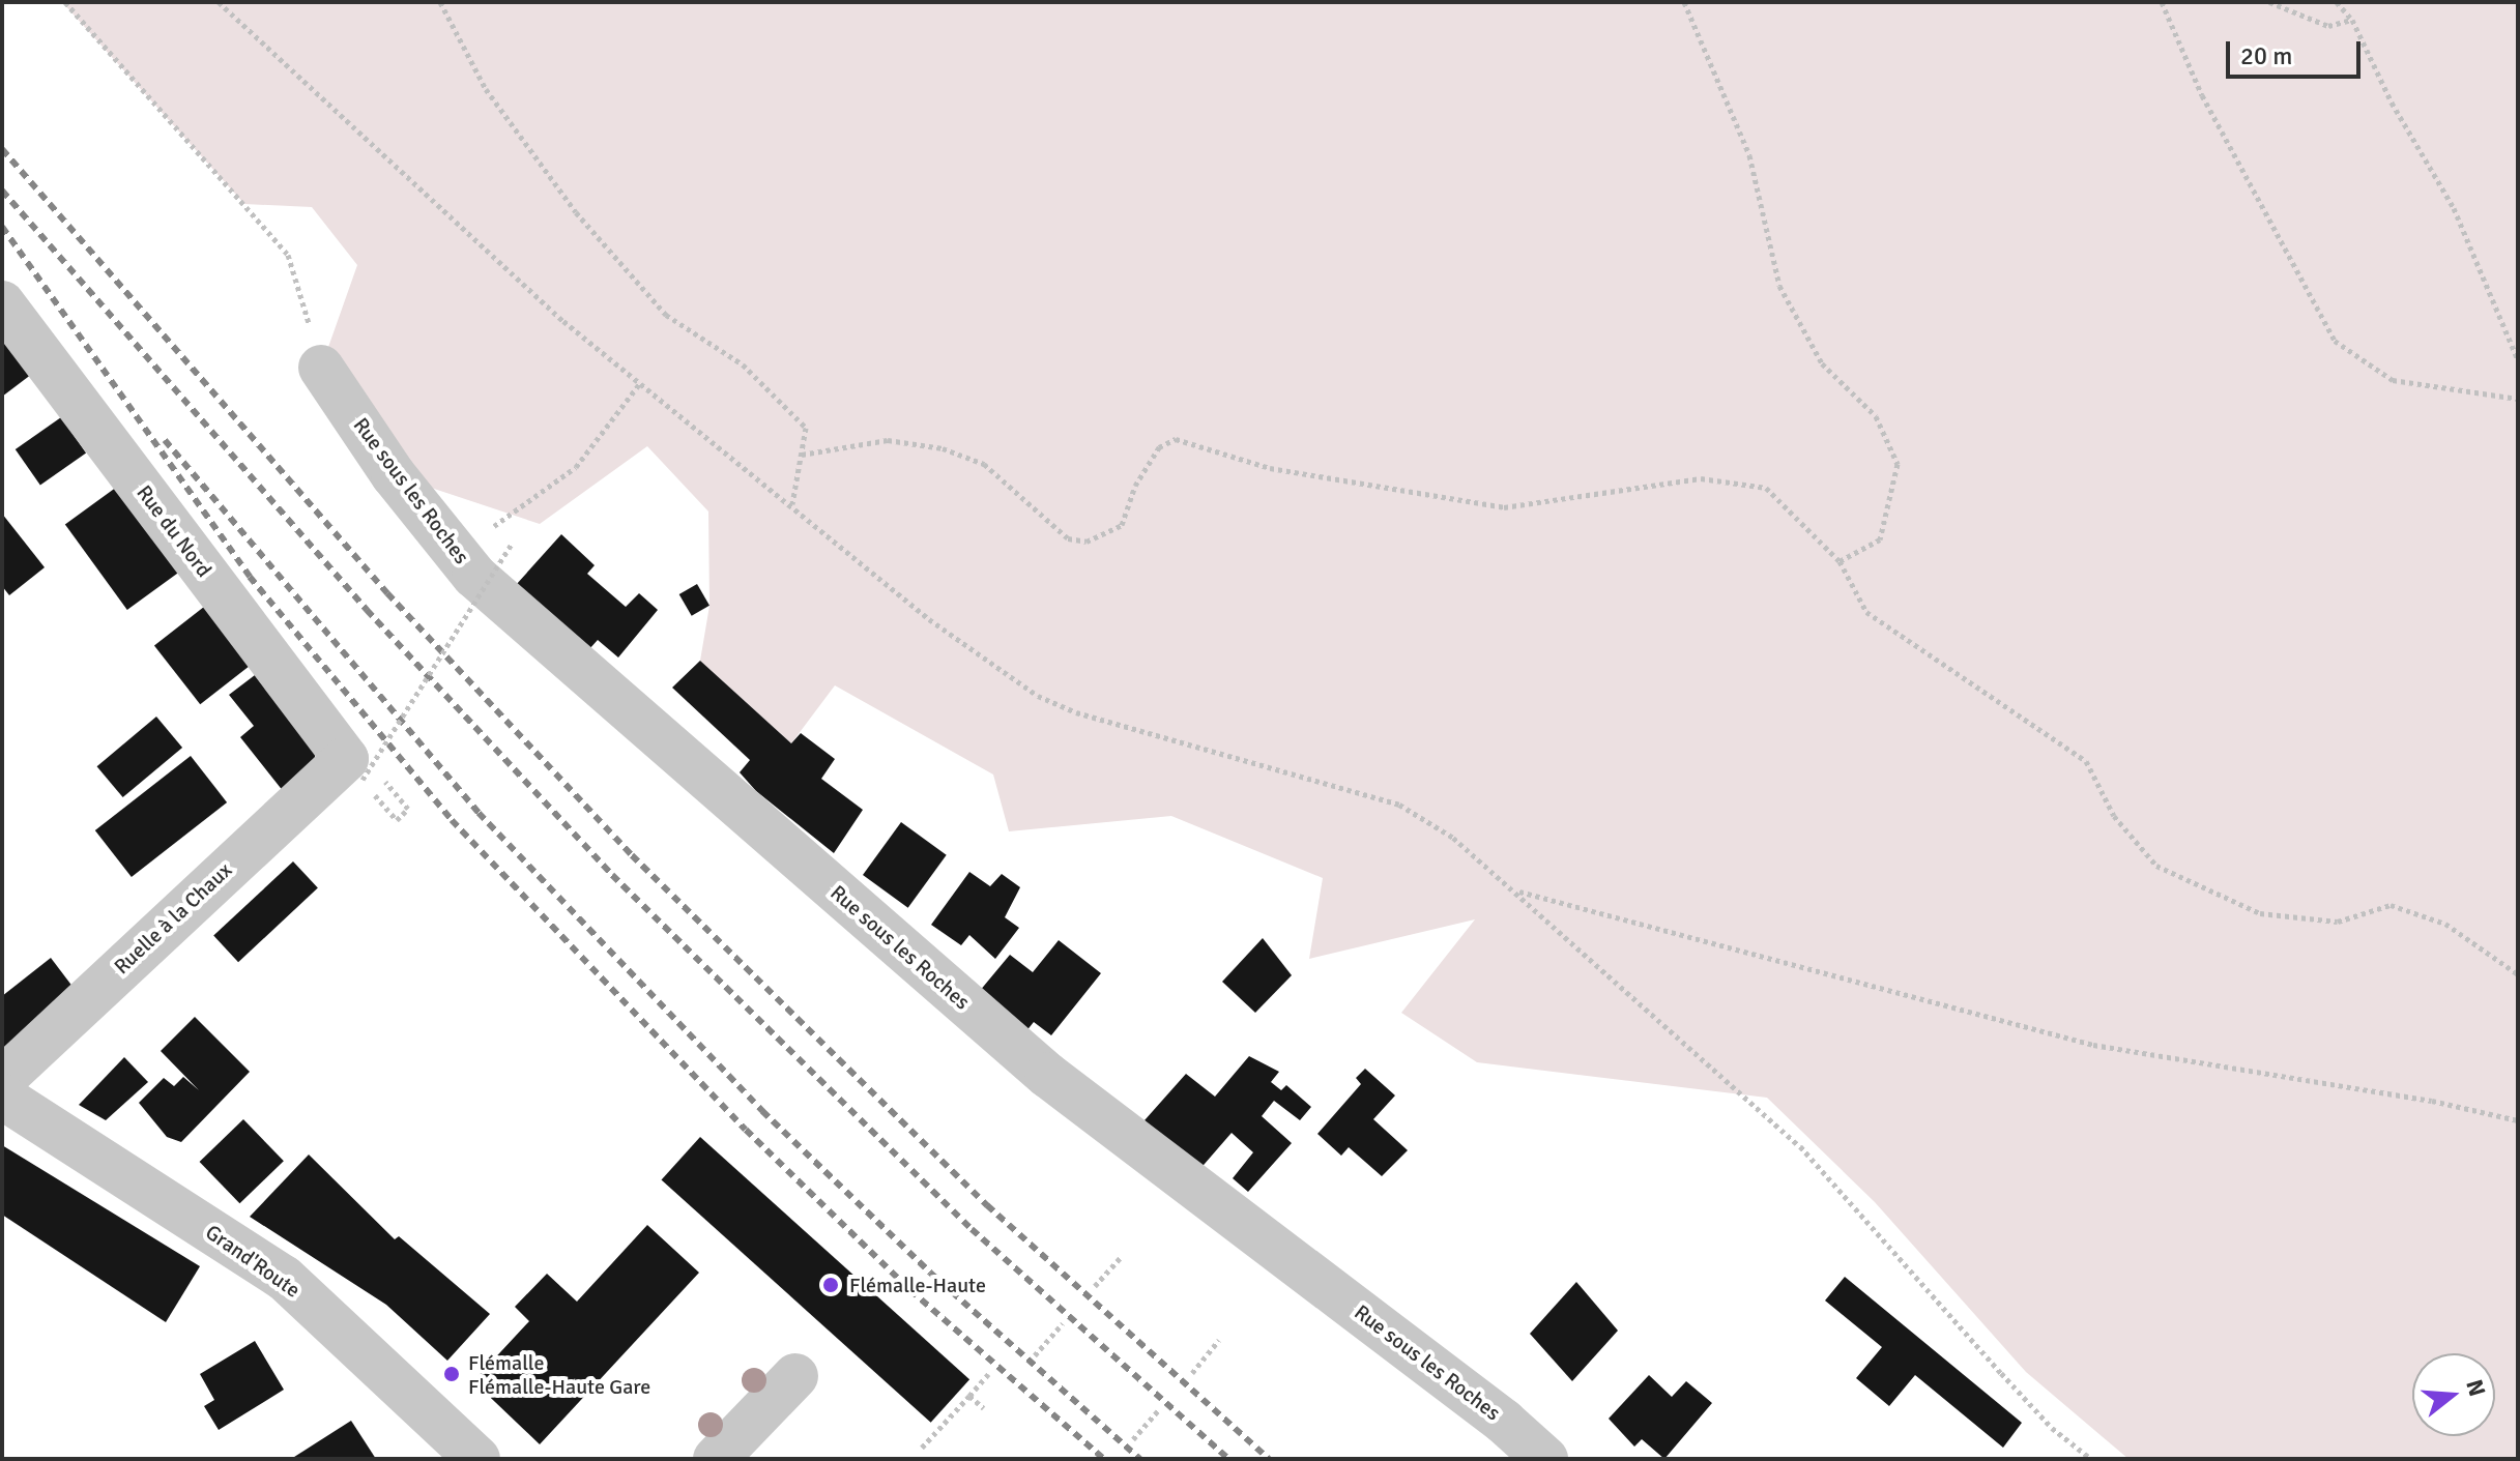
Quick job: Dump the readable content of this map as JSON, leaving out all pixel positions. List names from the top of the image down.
{
  "streets": {
    "street": [
      "Rue sous les Roches",
      "Rue du Nord",
      "Ruelle à la Chaux",
      "Grand'Route"
    ]
  },
  "crossings": [
    ["Rue du Nord", "Ruelle à la Chaux"]
  ],
  "places": ["Flémalle-Haute", "Flémalle Flémalle-Haute Gare"],
  "scale_bar": "20 m",
  "north": "right"
}
